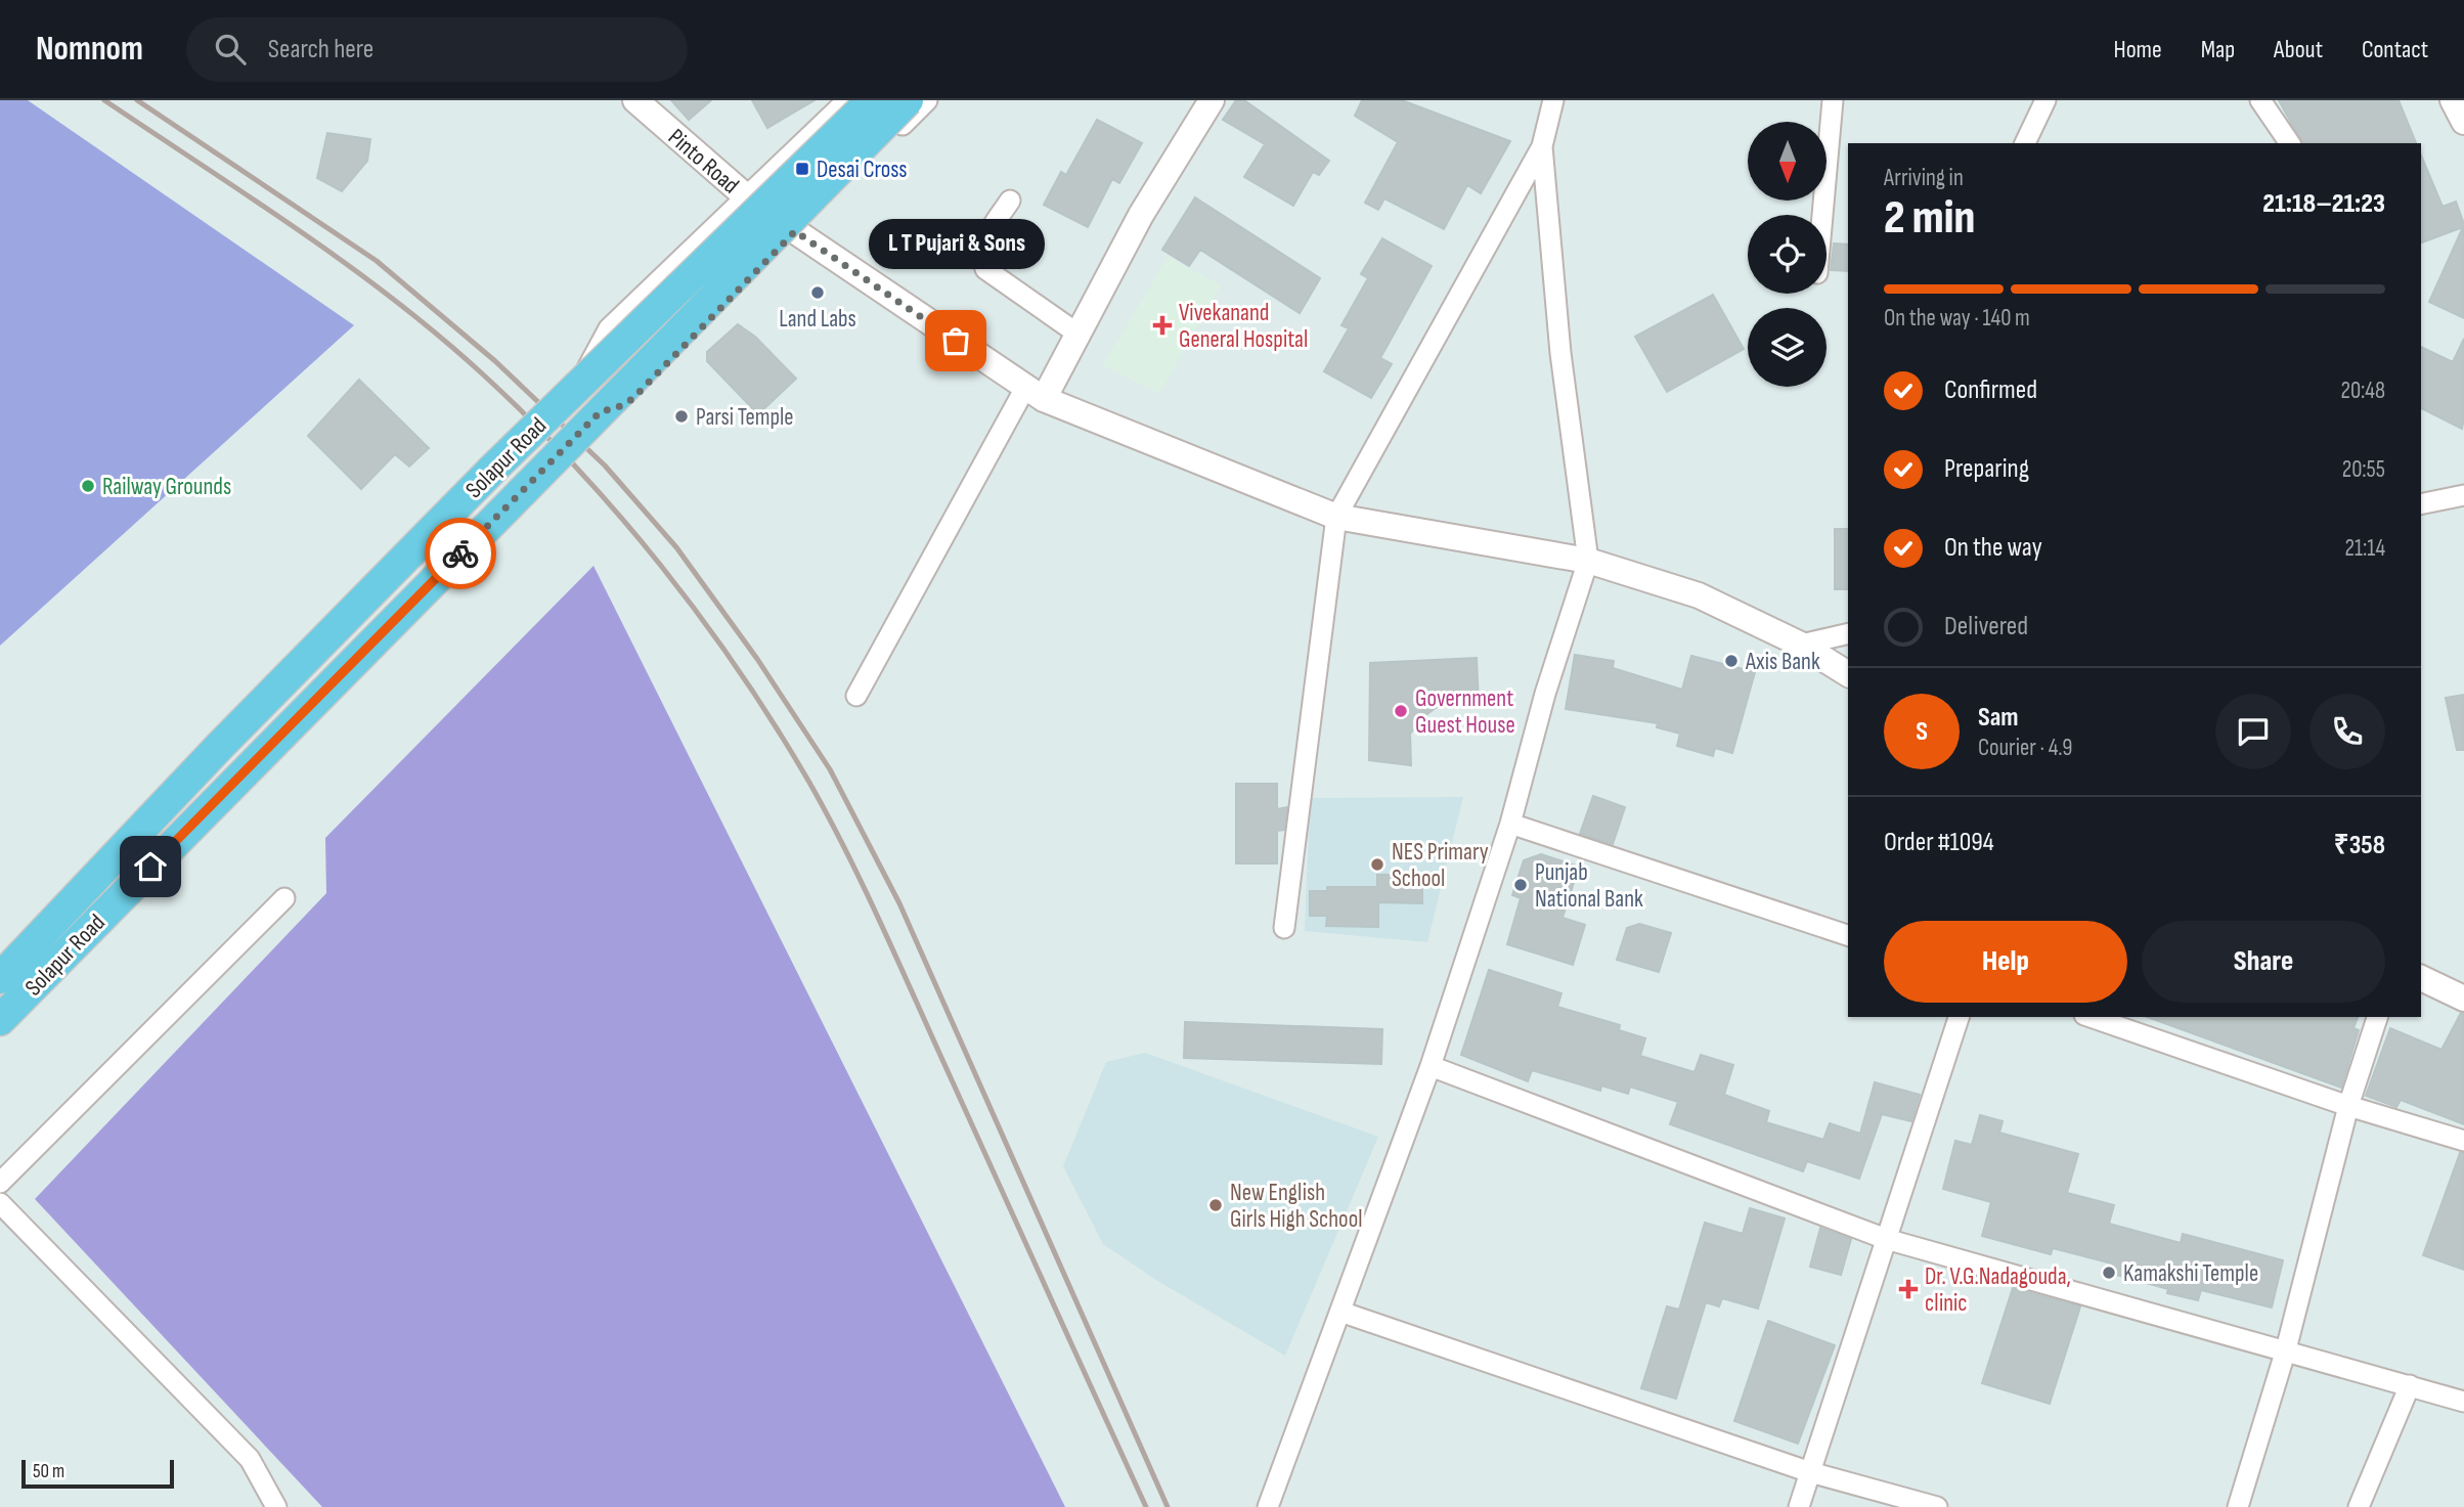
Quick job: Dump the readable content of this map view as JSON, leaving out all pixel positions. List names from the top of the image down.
{
  "streets": {
    "main road": ["Solapur Road"],
    "street": ["Pinto Road"]
  },
  "places": {
    "transit": ["Desai Cross"],
    "other": [
      "Land Labs",
      "L T Pujari & Sons",
      "Parsi Temple",
      "Railway Grounds",
      "Axis Bank",
      "Government Guest House",
      "NES Primary School",
      "Punjab National Bank",
      "New English Girls High School",
      "Kamakshi Temple"
    ],
    "health": ["Vivekanand General Hospital", "Dr. V.G.Nadagouda, clinic"]
  },
  "scale_bar": "50 m",
  "north": "bottom",
  "page": {
    "header": "Nomnom",
    "search": "Search here",
    "nav": [
      "Home",
      "Map",
      "About",
      "Contact"
    ],
    "heading": ["2 min", "Arriving in", "21:18–21:23"],
    "panel": [
      "Sam",
      "Courier · 4.9",
      "Order #1094",
      "₹358"
    ],
    "bubble": "L T Pujari & Sons",
    "bar": "On the way · 140 m",
    "list": [
      ["Confirmed", "20:48"],
      ["Preparing", "20:55"],
      ["On the way", "21:14"],
      "Delivered"
    ],
    "round": "S",
    "buttons": ["Help", "Share"],
    "scale": "50 m"
  }
}
